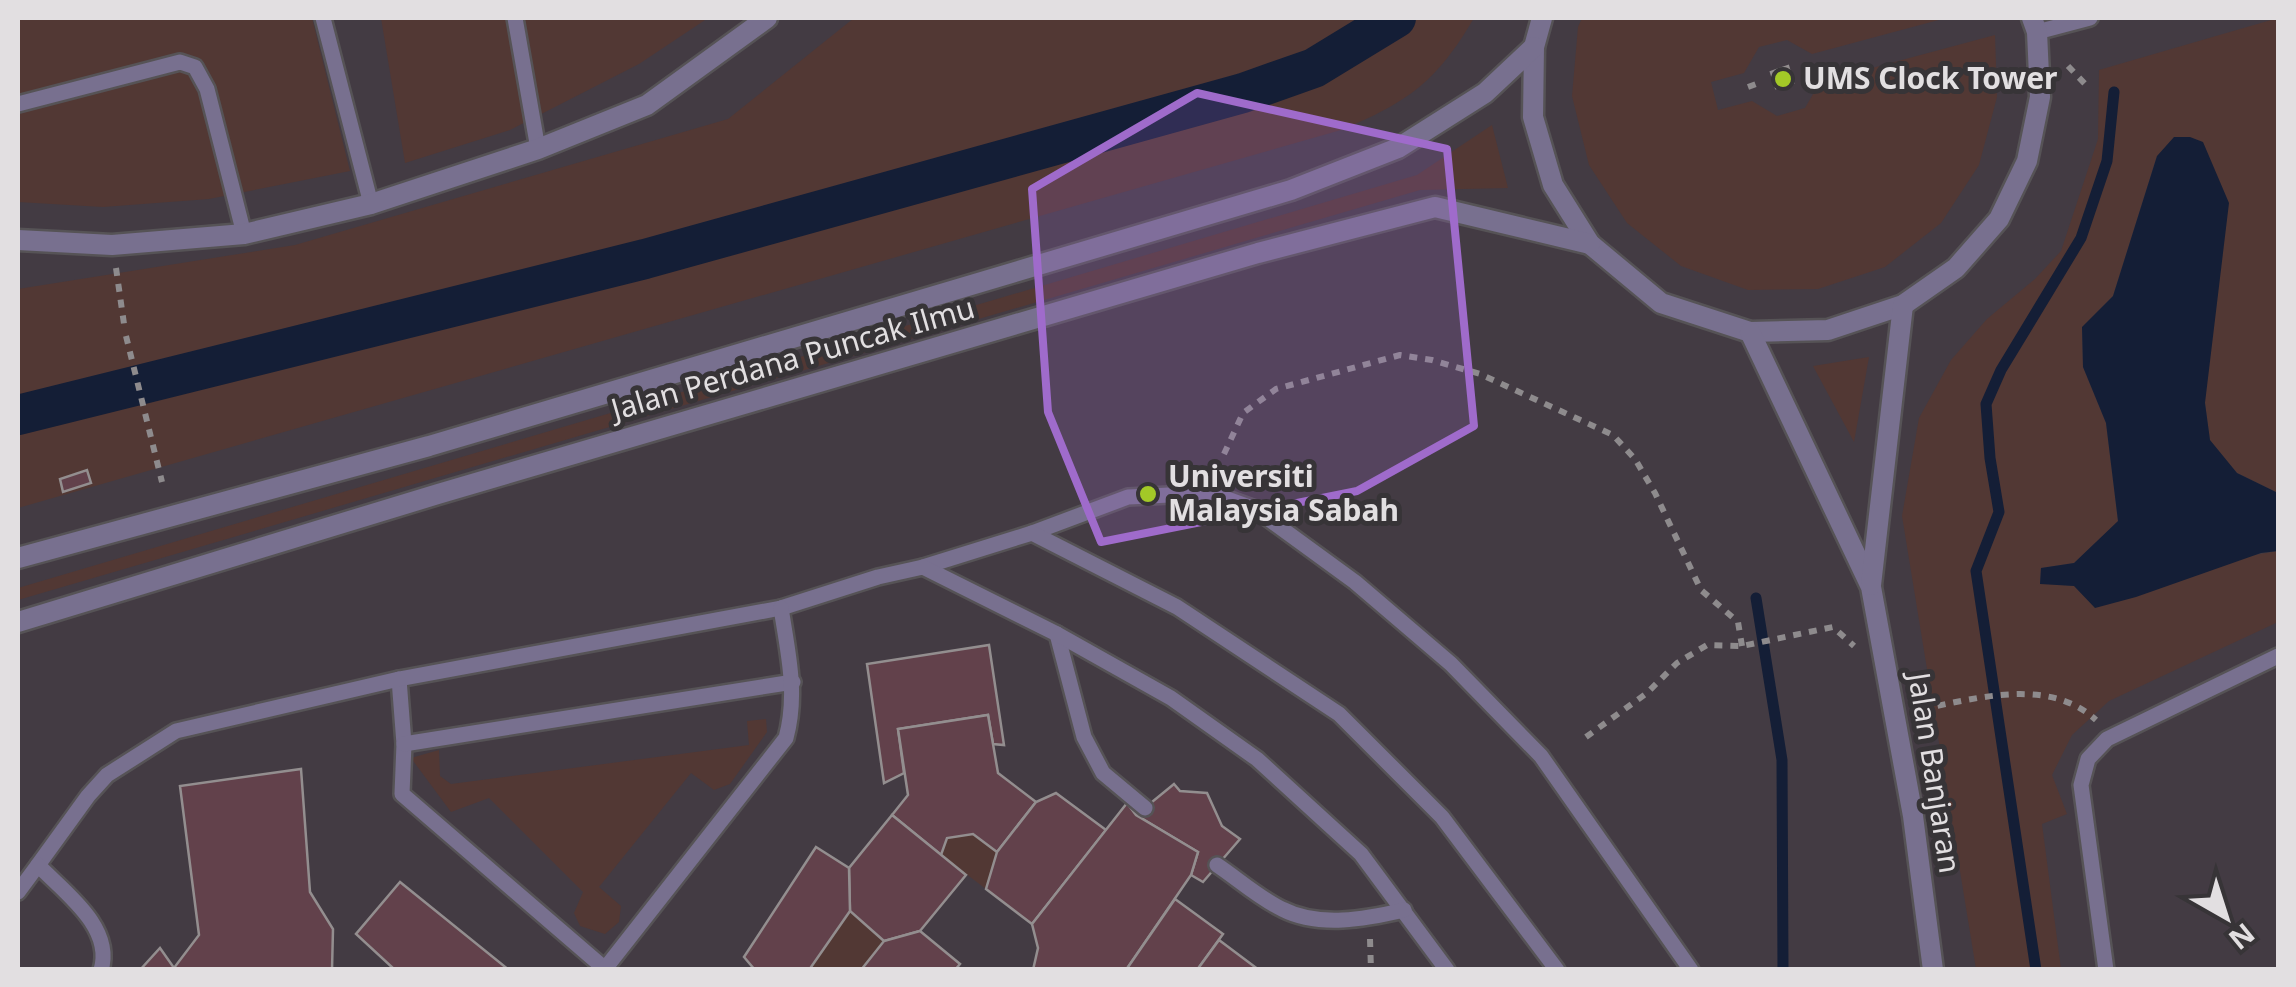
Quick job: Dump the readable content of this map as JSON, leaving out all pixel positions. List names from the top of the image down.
{
  "streets": {
    "street": ["Jalan Perdana Puncak Ilmu", "Jalan Banjaran"]
  },
  "places": ["UMS Clock Tower", "Universiti Malaysia Sabah"],
  "north": "bottom right"
}
